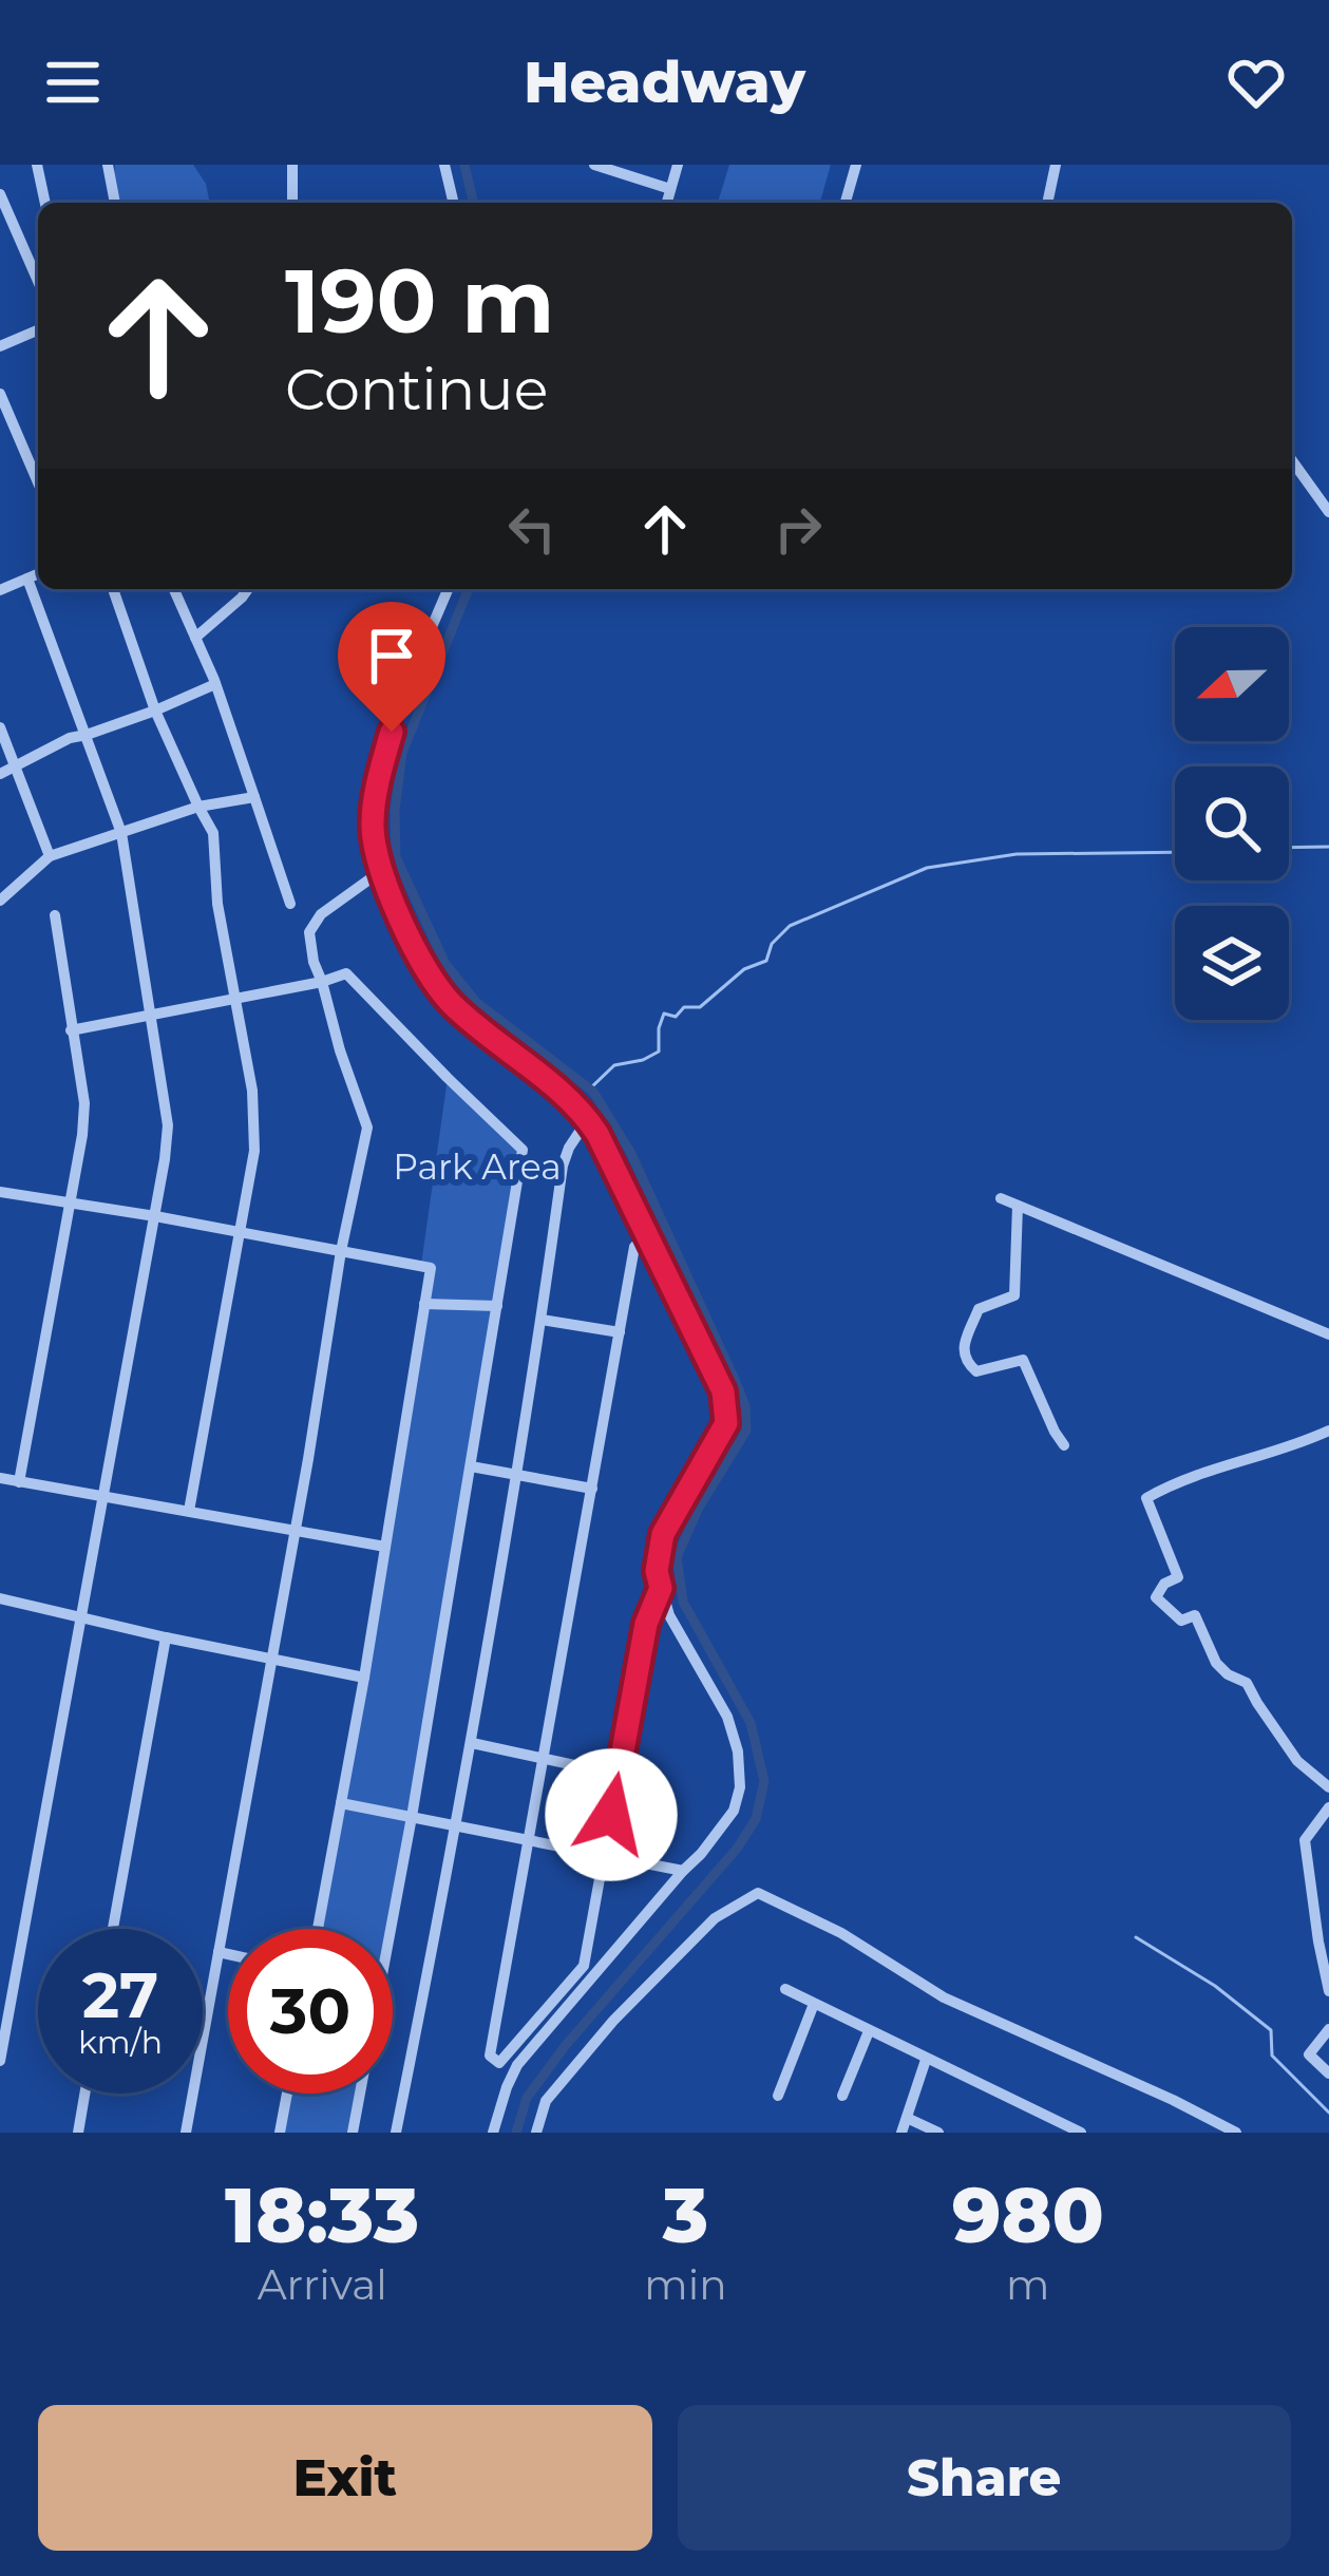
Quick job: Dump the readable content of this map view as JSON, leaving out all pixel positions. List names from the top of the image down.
{
  "parks": ["Park Area"],
  "north": "left",
  "page": {
    "header": "Headway",
    "turn": ["190 m", "Continue"],
    "speed": "27 km/h",
    "limit": "30",
    "eta": [
      "18:33",
      "Arrival",
      "3",
      "min",
      "980",
      "m"
    ],
    "buttons": ["Exit", "Share"]
  }
}
